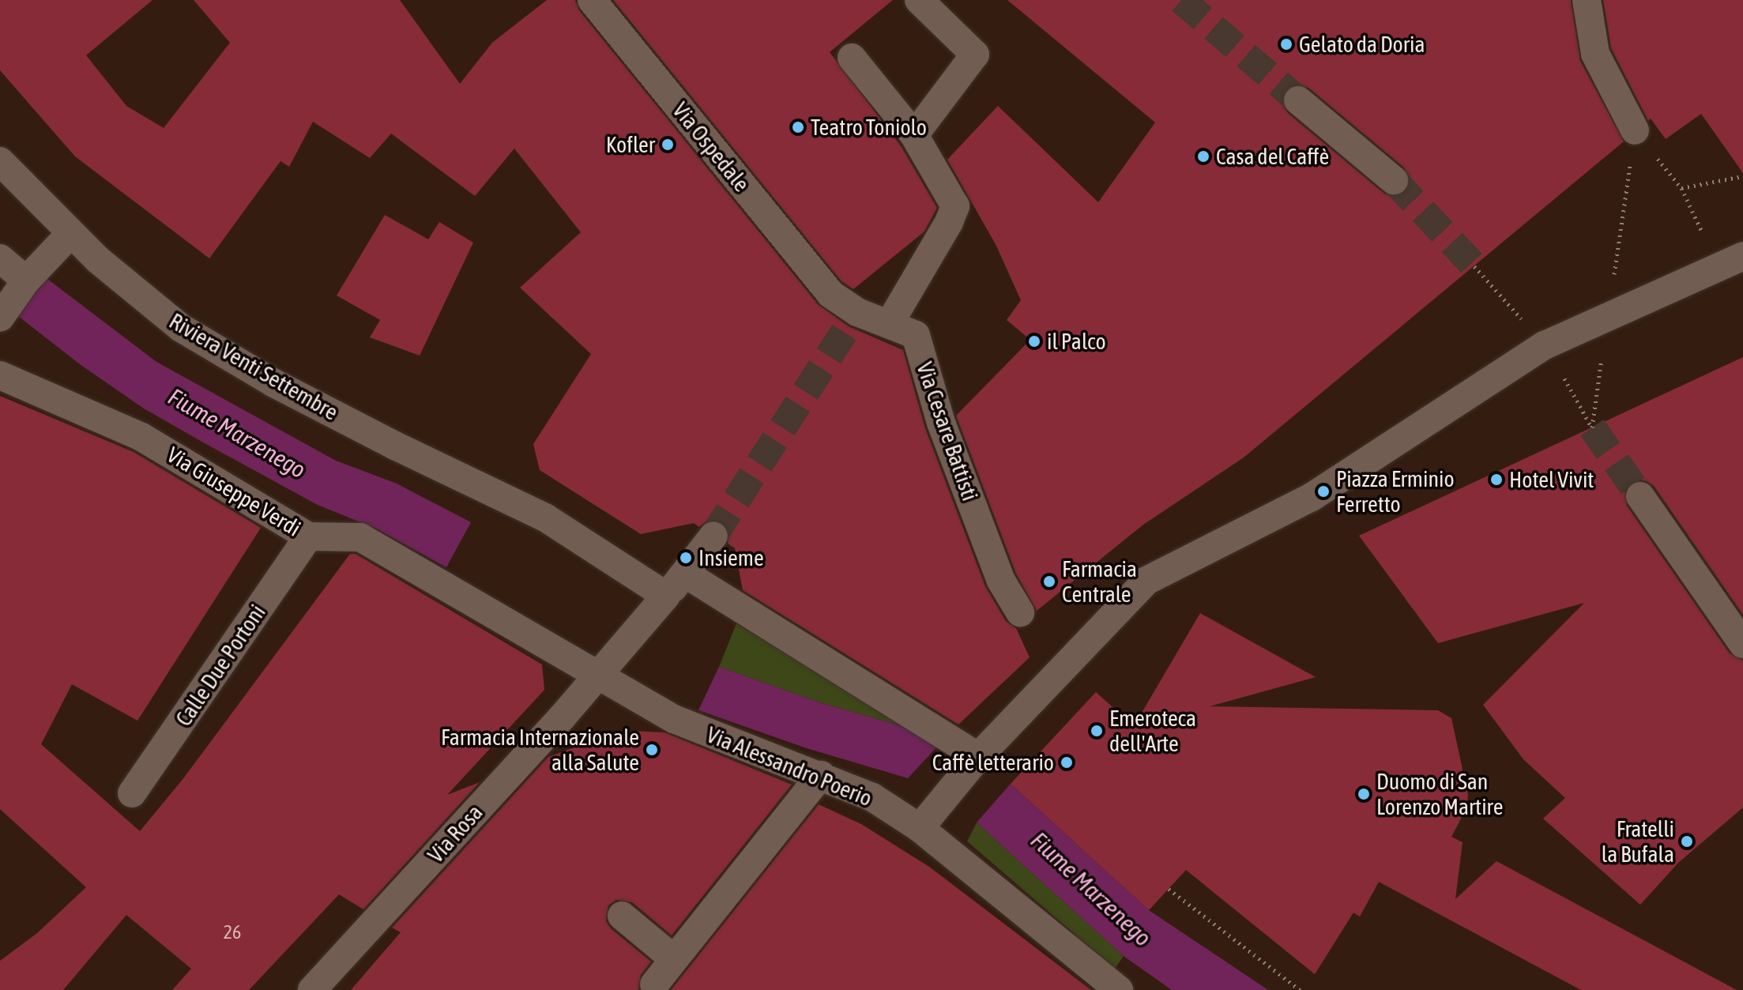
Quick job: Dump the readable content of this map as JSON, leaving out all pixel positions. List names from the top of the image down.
{
  "streets": {
    "street": [
      "Via Ospedale",
      "Riviera Venti Settembre",
      "Via Cesare Battisti",
      "Via Giuseppe Verdi",
      "Calle Due Portoni",
      "Via Alessandro Poerio",
      "Via Rosa"
    ]
  },
  "crossings": [
    ["Via Ospedale", "Via Cesare Battisti"],
    ["Riviera Venti Settembre", "Via Rosa"],
    ["Via Giuseppe Verdi", "Calle Due Portoni"],
    ["Via Giuseppe Verdi", "Via Alessandro Poerio"],
    ["Via Giuseppe Verdi", "Via Rosa"],
    ["Via Alessandro Poerio", "Via Rosa"]
  ],
  "water": ["Fiume Marzenego"],
  "places": [
    "Gelato da Doria",
    "Teatro Toniolo",
    "Kofler",
    "Casa del Caffè",
    "il Palco",
    "Hotel Vivit",
    "Piazza Erminio Ferretto",
    "Insieme",
    "Farmacia Centrale",
    "Emeroteca dell'Arte",
    "Farmacia Internazionale alla Salute",
    "Caffè letterario",
    "Duomo di San Lorenzo Martire",
    "Fratelli la Bufala"
  ],
  "house_numbers": ["26"]
}
